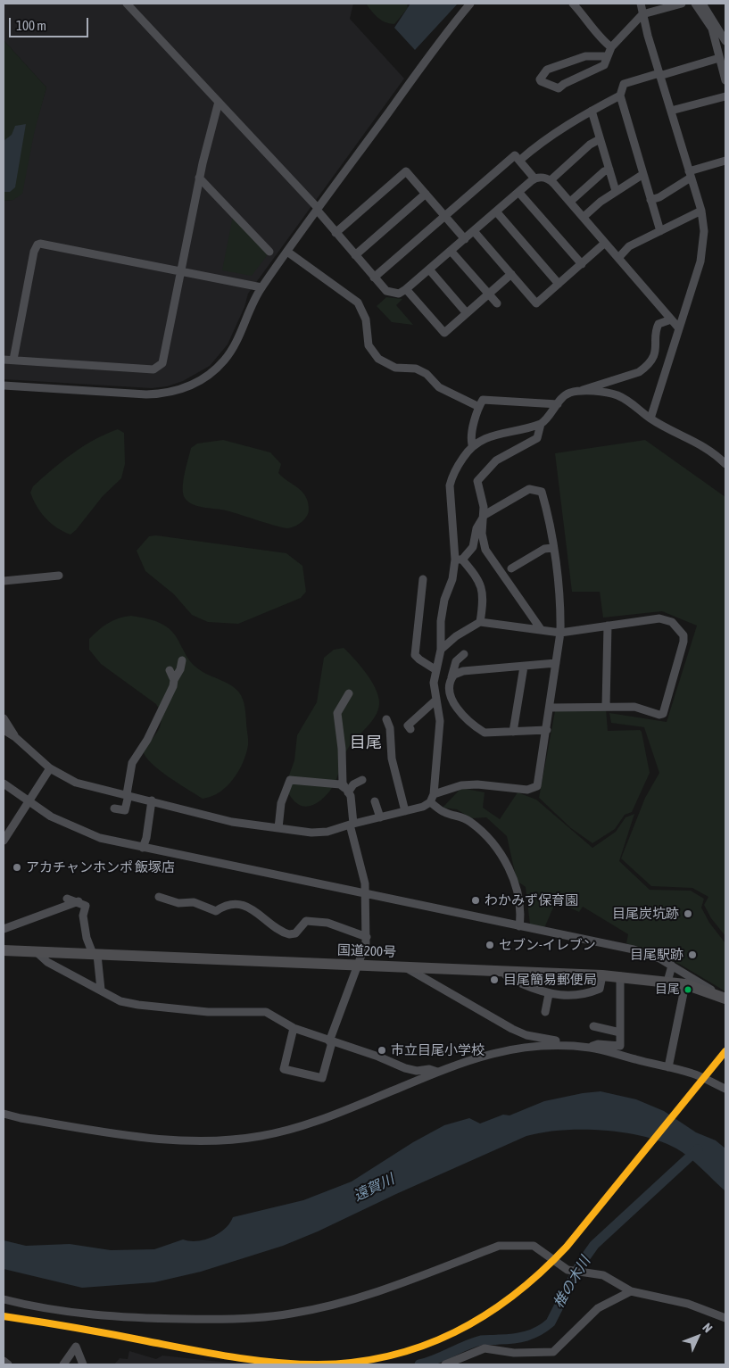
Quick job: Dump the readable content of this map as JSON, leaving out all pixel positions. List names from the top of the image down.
{
  "streets": {
    "highway": ["国道200号"]
  },
  "districts": ["目尾"],
  "water": ["遠賀川", "椎の木川"],
  "places": [
    "アカチャンホンポ 飯塚店",
    "わかみず保育園",
    "目尾炭坑跡",
    "セブン-イレブン",
    "目尾駅跡",
    "目尾簡易郵便局",
    "目尾",
    "市立目尾小学校"
  ],
  "scale_bar": "100 m",
  "north": "top right"
}
